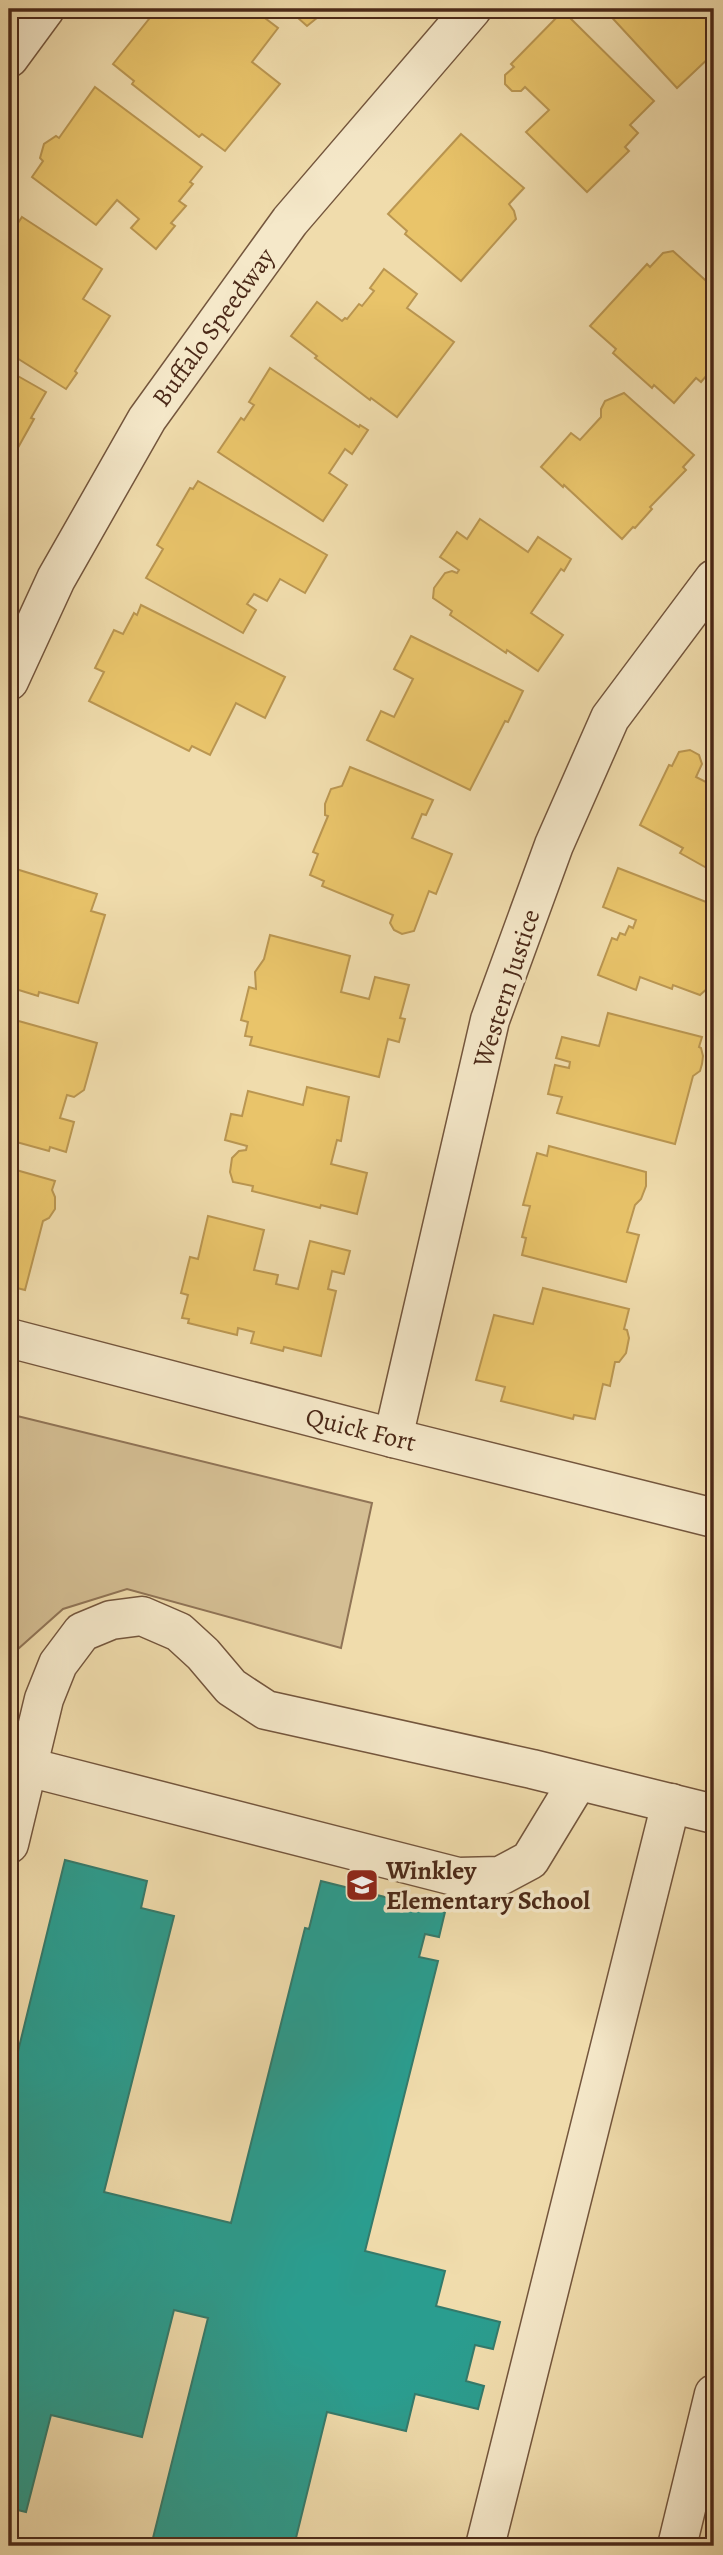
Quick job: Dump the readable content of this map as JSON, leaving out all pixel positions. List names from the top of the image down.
{
  "streets": {
    "street": ["Buffalo Speedway", "Western Justice", "Quick Fort"]
  },
  "crossings": [
    ["Western Justice", "Quick Fort"]
  ],
  "places": {
    "school or university": ["Winkley Elementary School"]
  }
}
